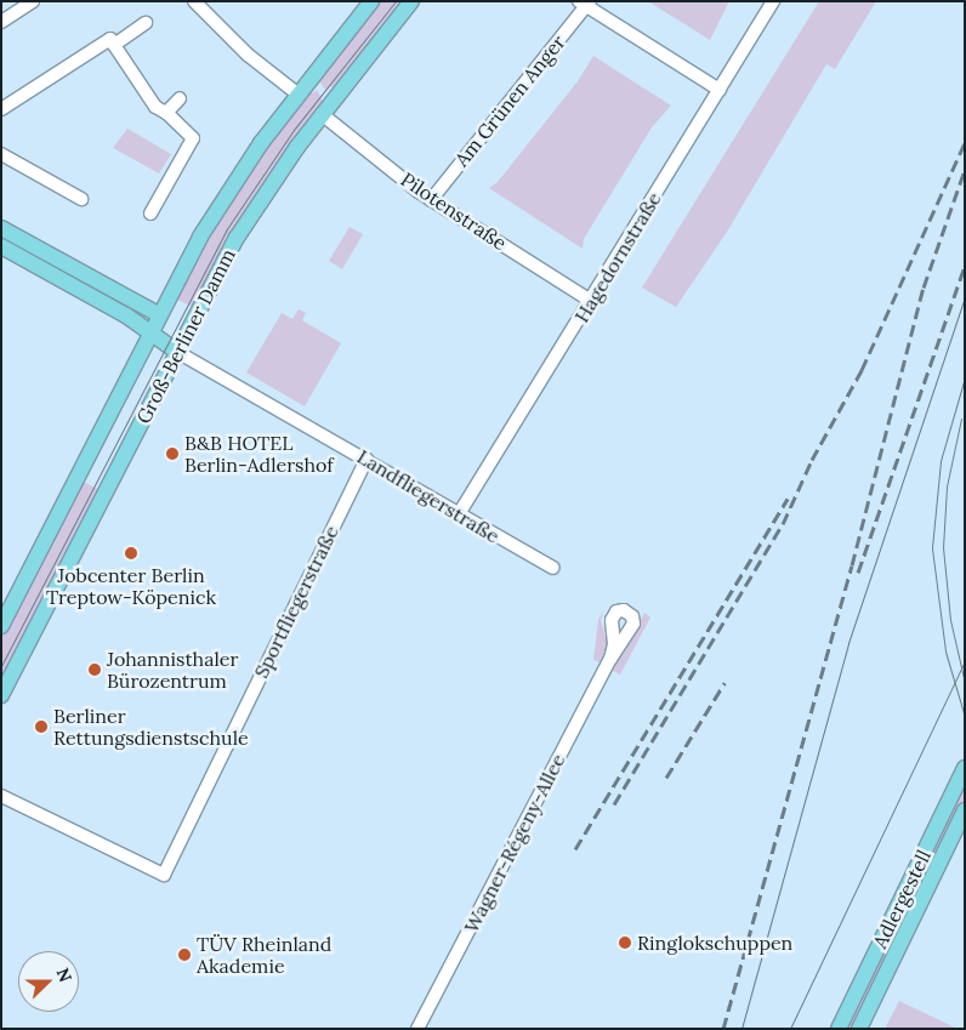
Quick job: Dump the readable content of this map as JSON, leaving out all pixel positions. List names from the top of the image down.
{
  "streets": {
    "main road": ["Groß-Berliner Damm", "Adlergestell"],
    "street": [
      "Am Grünen Anger",
      "Pilotenstraße",
      "Hagedornstraße",
      "Landfliegerstraße",
      "Sportfliegerstraße",
      "Wagner-Régeny-Allee"
    ]
  },
  "crossings": [
    ["Am Grünen Anger", "Pilotenstraße"],
    ["Pilotenstraße", "Hagedornstraße"],
    ["Pilotenstraße", "Groß-Berliner Damm"],
    ["Hagedornstraße", "Landfliegerstraße"],
    ["Groß-Berliner Damm", "Landfliegerstraße"],
    ["Landfliegerstraße", "Sportfliegerstraße"]
  ],
  "places": [
    "B&B HOTEL Berlin-Adlershof",
    "Jobcenter Berlin Treptow-Köpenick",
    "Johannisthaler Bürozentrum",
    "Berliner Rettungsdienstschule",
    "Ringlokschuppen",
    "TÜV Rheinland Akademie"
  ],
  "north": "right"
}
